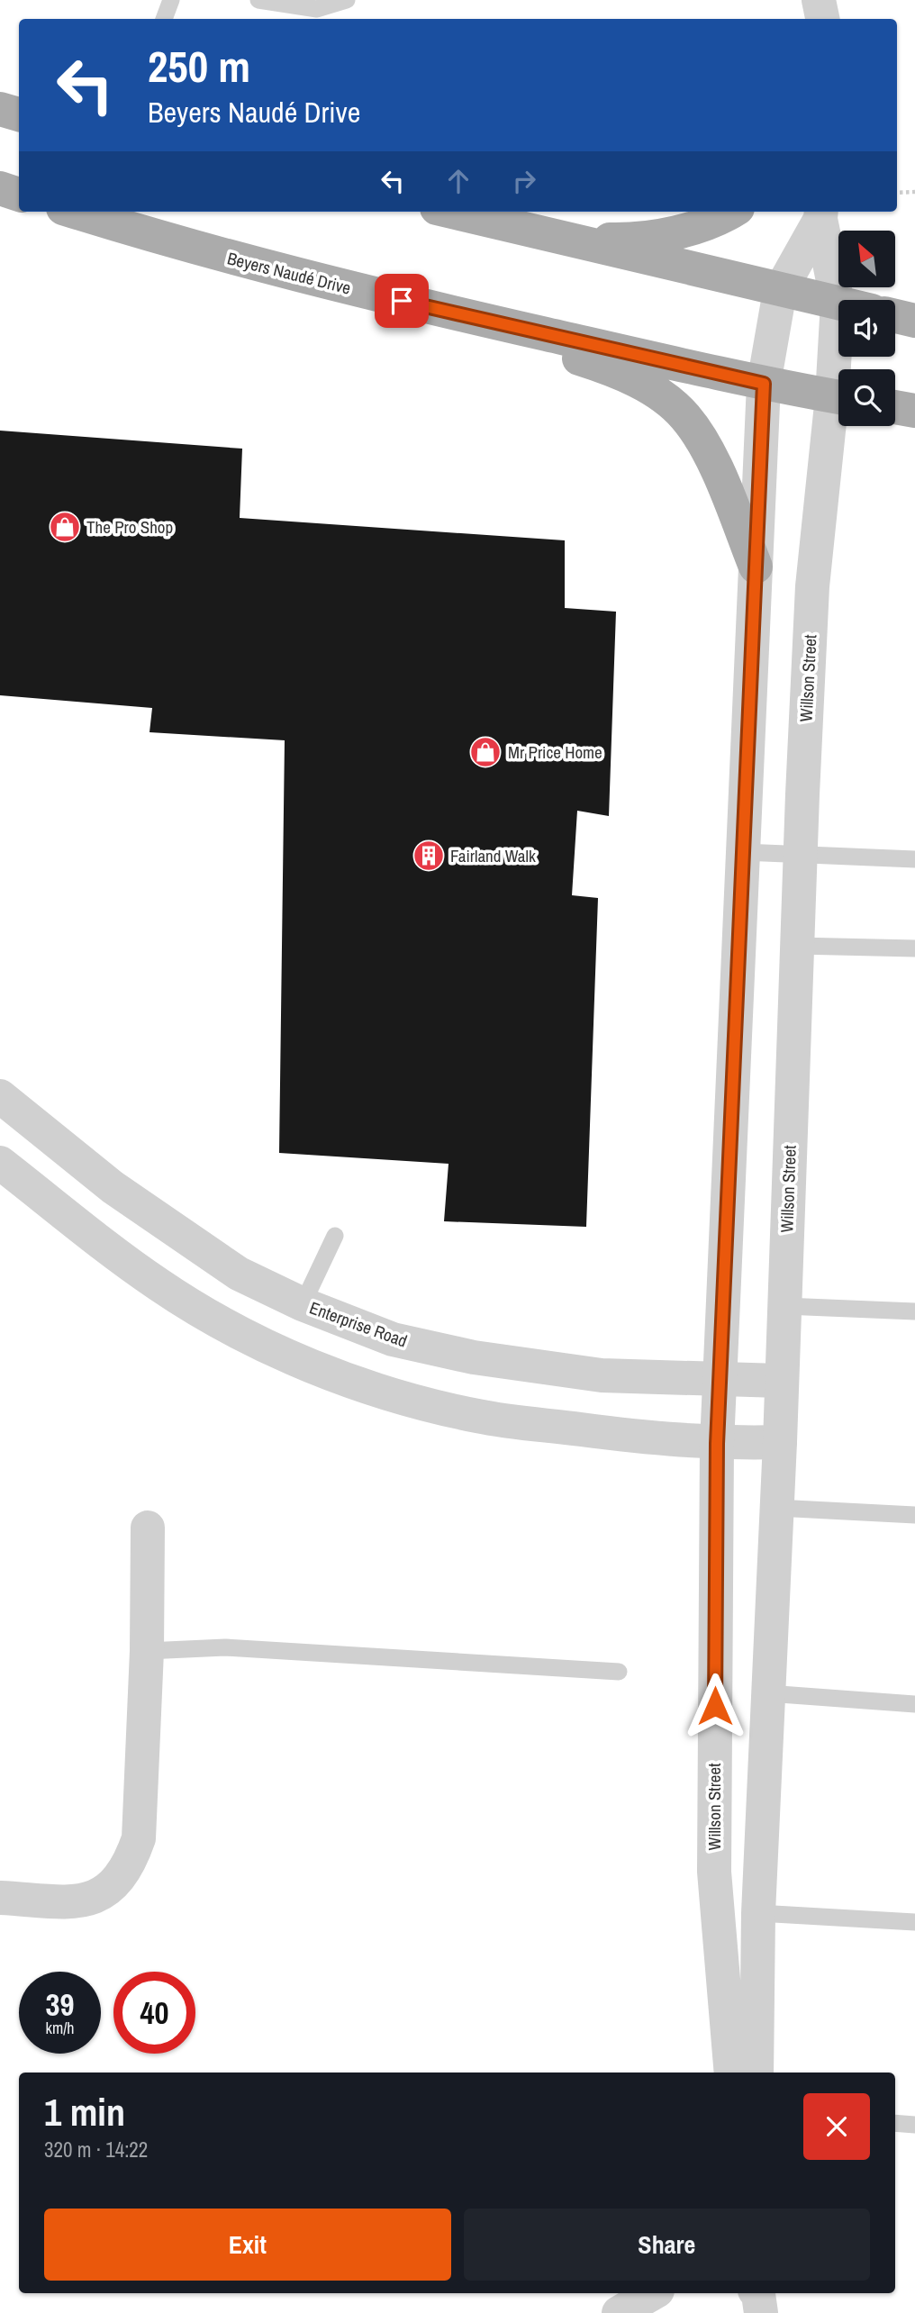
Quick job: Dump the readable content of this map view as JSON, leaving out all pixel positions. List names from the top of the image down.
{
  "streets": {
    "main road": ["Beyers Naudé Drive"],
    "street": ["Willson Street", "Enterprise Road"]
  },
  "crossings": [
    ["Beyers Naudé Drive", "Willson Street"],
    ["Willson Street", "Enterprise Road"]
  ],
  "places": {
    "shop": ["The Pro Shop", "Mr Price Home"],
    "building": ["Fairland Walk"]
  },
  "north": "top left",
  "page": {
    "turn": ["250 m", "Beyers Naudé Drive"],
    "speed": "39 km/h",
    "limit": "40",
    "heading": ["1 min", "320 m · 14:22"],
    "buttons": ["Exit", "Share"]
  }
}
